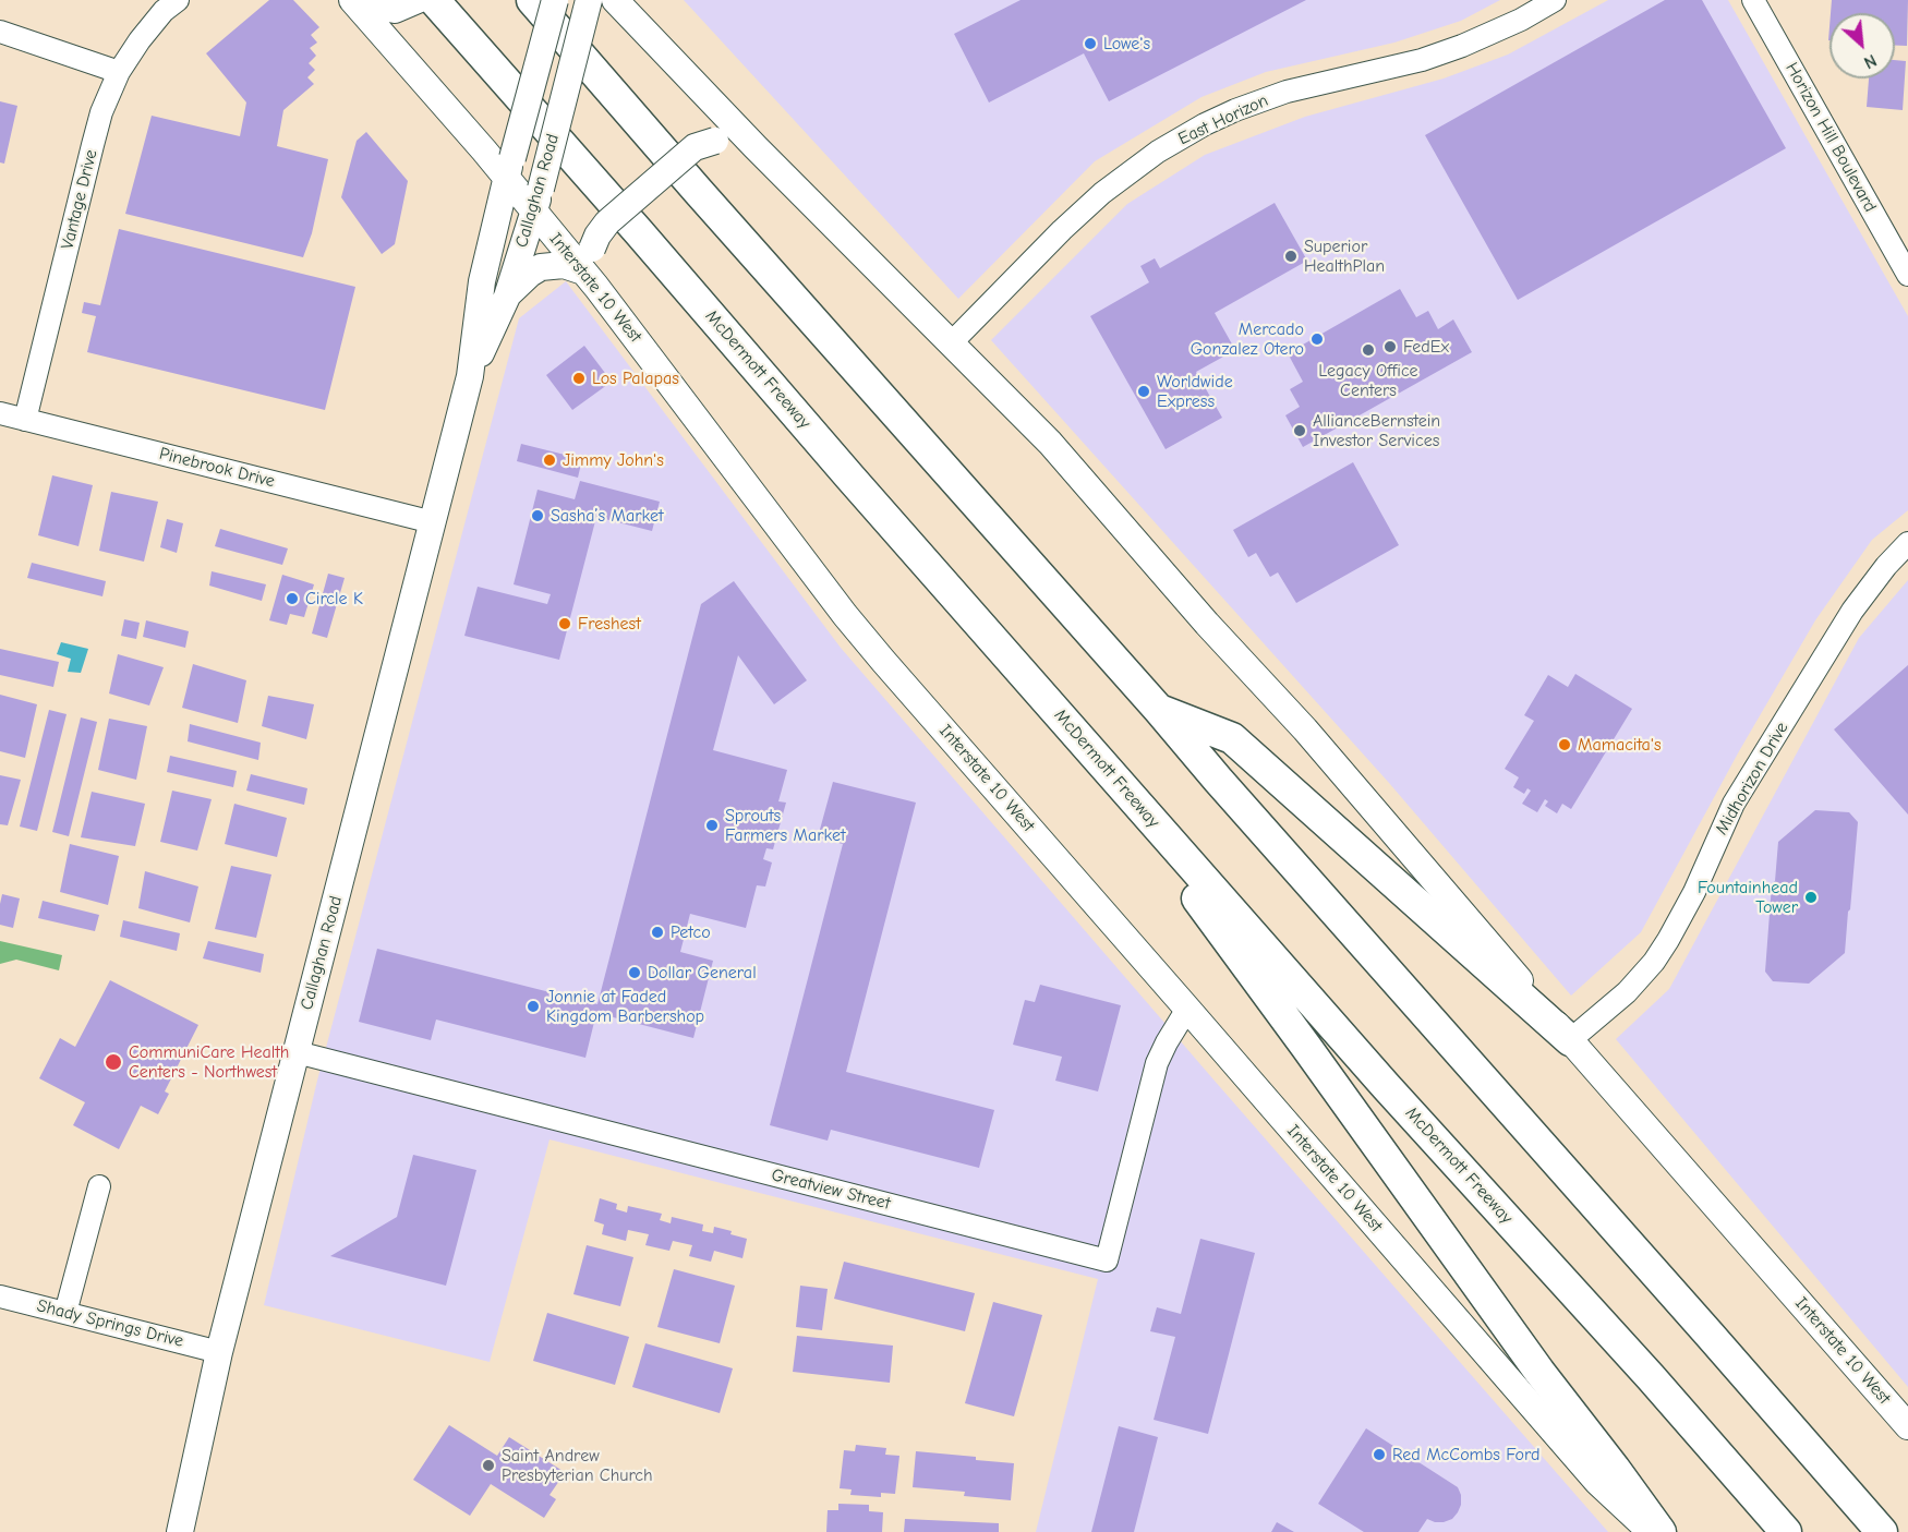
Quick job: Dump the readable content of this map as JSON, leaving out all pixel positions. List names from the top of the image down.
{
  "streets": {
    "highway": ["McDermott Freeway"],
    "main road": ["Callaghan Road", "Interstate 10 West"],
    "street": [
      "East Horizon",
      "Horizon Hill Boulevard",
      "Vantage Drive",
      "Pinebrook Drive",
      "Midhorizon Drive",
      "Greatview Street",
      "Shady Springs Drive"
    ]
  },
  "crossings": [
    ["East Horizon", "Interstate 10 West"],
    ["Callaghan Road", "Interstate 10 West"],
    ["Callaghan Road", "Pinebrook Drive"],
    ["Callaghan Road", "Greatview Street"],
    ["Callaghan Road", "Shady Springs Drive"],
    ["Vantage Drive", "Pinebrook Drive"],
    ["Interstate 10 West", "Midhorizon Drive"],
    ["Interstate 10 West", "Greatview Street"]
  ],
  "places": [
    "Lowe's",
    "Superior HealthPlan",
    "Mercado Gonzalez Otero",
    "FedEx",
    "Legacy Office Centers",
    "Los Palapas",
    "Worldwide Express",
    "AllianceBernstein Investor Services",
    "Jimmy John's",
    "Sasha’s Market",
    "Circle K",
    "Freshest",
    "Mamacita's",
    "Sprouts Farmers Market",
    "Fountainhead Tower",
    "Petco",
    "Dollar General",
    "Jonnie at Faded Kingdom Barbershop",
    "CommuniCare Health Centers - Northwest",
    "Red McCombs Ford",
    "Saint Andrew Presbyterian Church"
  ],
  "north": "bottom right"
}
